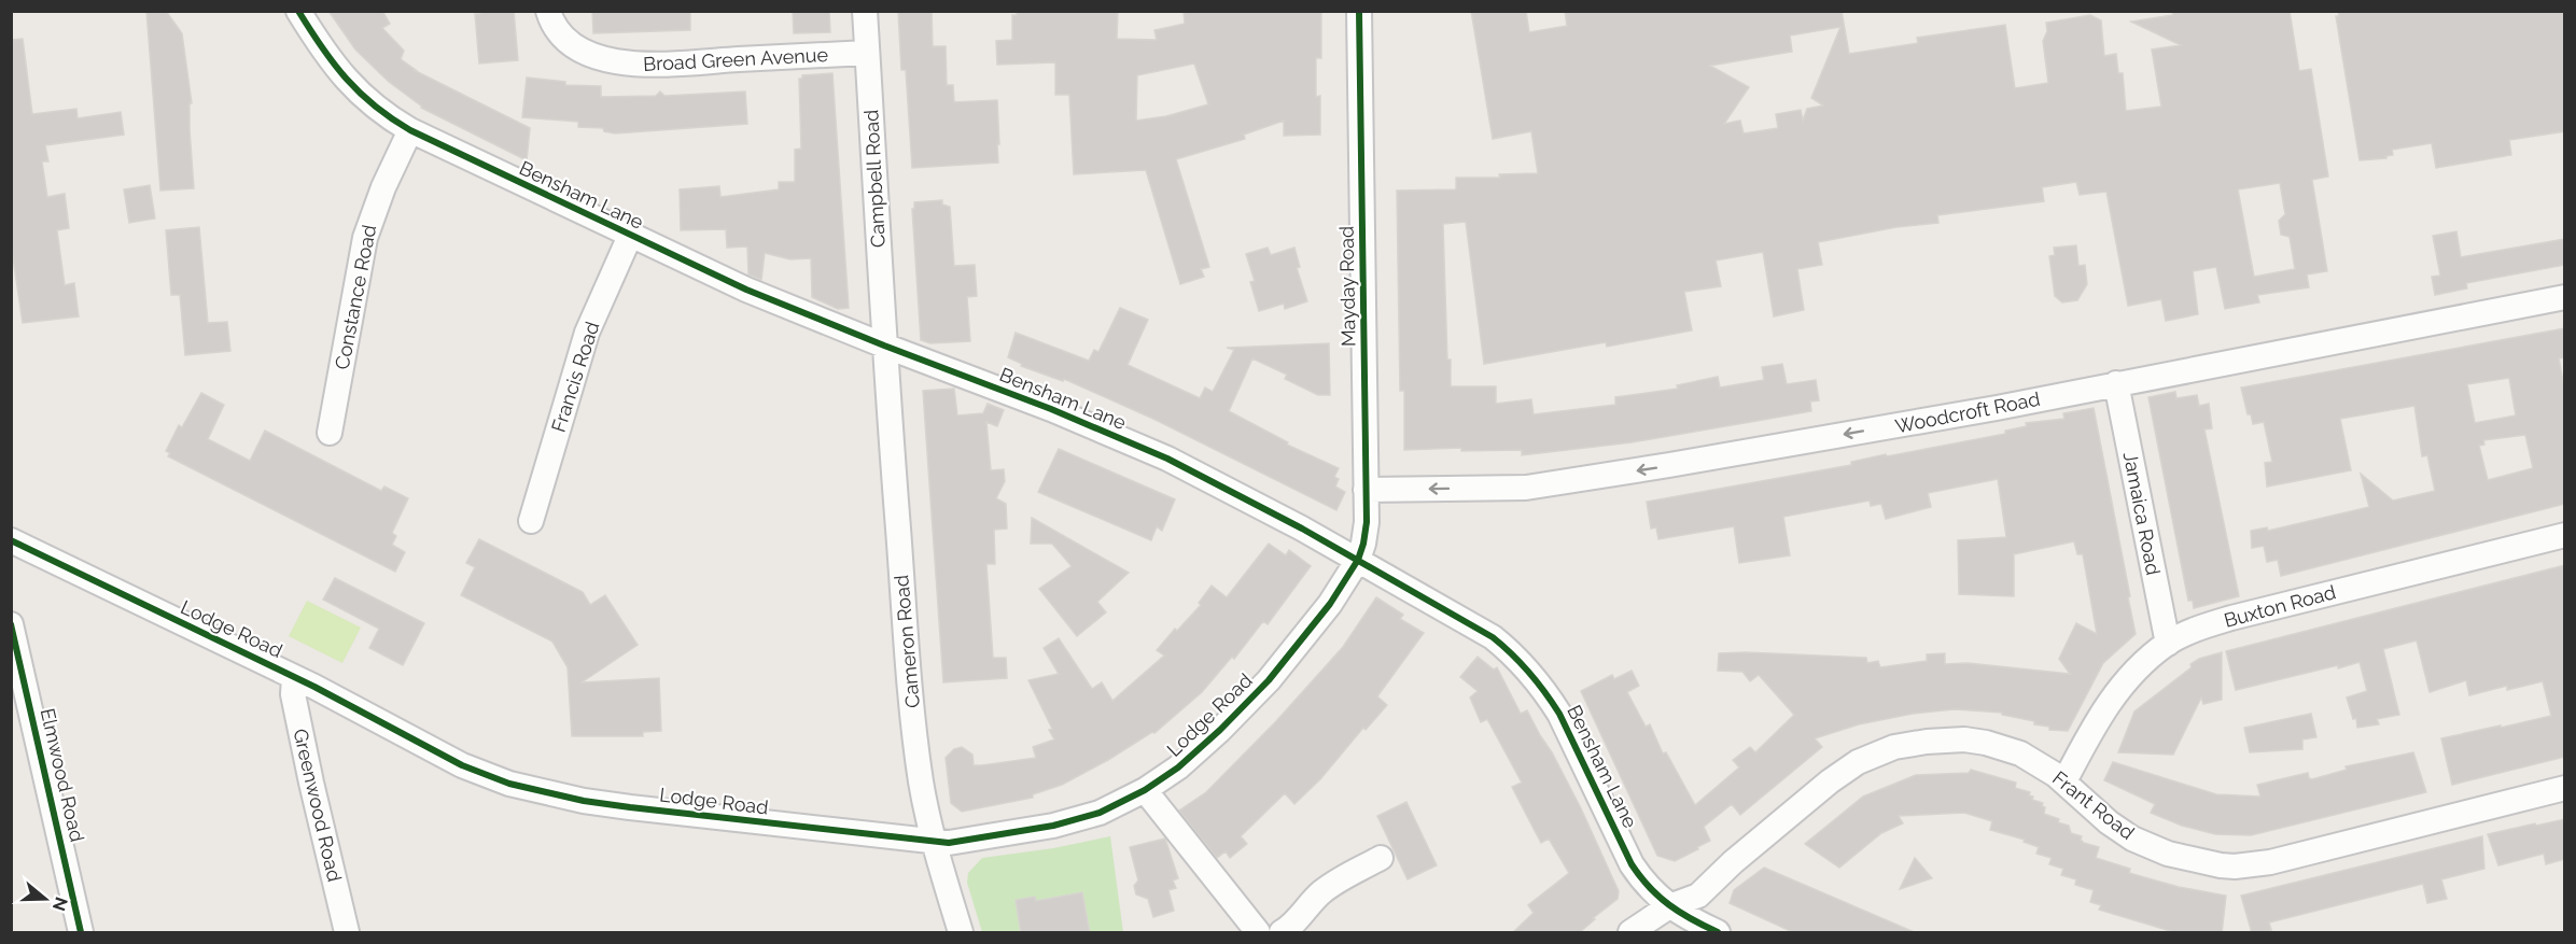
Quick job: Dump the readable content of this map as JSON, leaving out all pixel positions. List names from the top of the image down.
{
  "streets": {
    "street": [
      "Broad Green Avenue",
      "Campbell Road",
      "Bensham Lane",
      "Mayday Road",
      "Constance Road",
      "Francis Road",
      "Woodcroft Road",
      "Jamaica Road",
      "Buxton Road",
      "Lodge Road",
      "Cameron Road",
      "Elmwood Road",
      "Greenwood Road",
      "Frant Road"
    ]
  },
  "crossings": [
    ["Broad Green Avenue", "Campbell Road"],
    ["Campbell Road", "Bensham Lane"],
    ["Campbell Road", "Cameron Road"],
    ["Bensham Lane", "Mayday Road"],
    ["Bensham Lane", "Constance Road"],
    ["Bensham Lane", "Francis Road"],
    ["Bensham Lane", "Lodge Road"],
    ["Bensham Lane", "Cameron Road"],
    ["Bensham Lane", "Frant Road"],
    ["Mayday Road", "Woodcroft Road"],
    ["Mayday Road", "Lodge Road"],
    ["Woodcroft Road", "Jamaica Road"],
    ["Jamaica Road", "Buxton Road"],
    ["Buxton Road", "Frant Road"],
    ["Lodge Road", "Cameron Road"],
    ["Lodge Road", "Greenwood Road"]
  ],
  "one_way": ["Woodcroft Road"],
  "north": "right"
}
